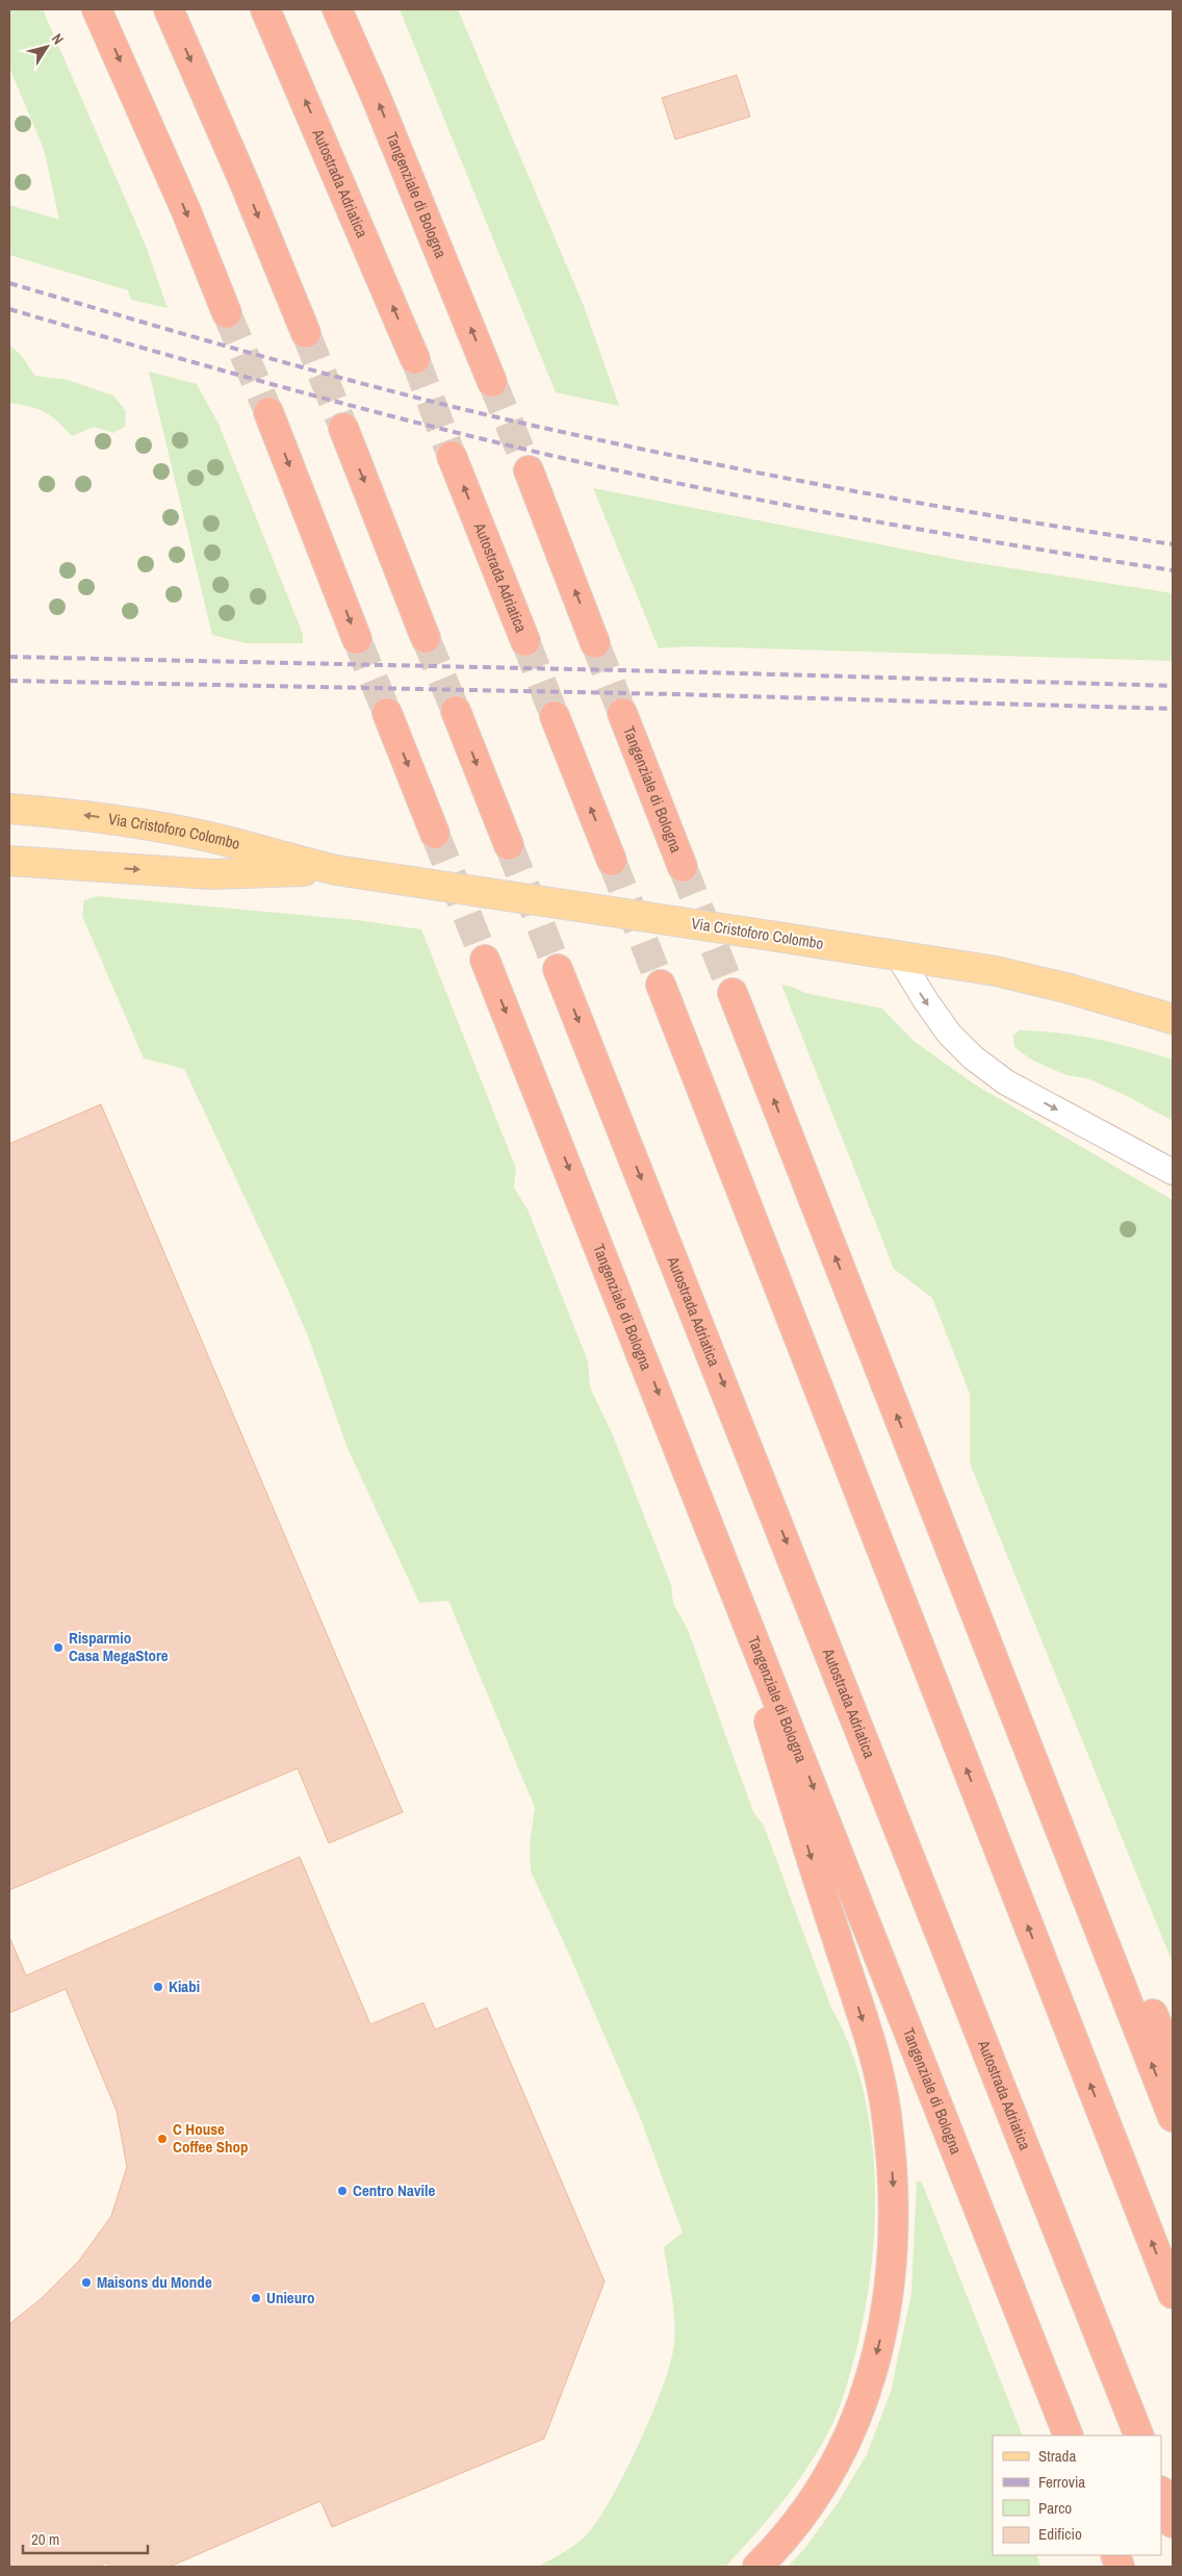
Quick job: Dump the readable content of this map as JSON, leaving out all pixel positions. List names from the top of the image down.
{
  "streets": {
    "highway": ["Autostrada Adriatica", "Tangenziale di Bologna"],
    "main road": ["Via Cristoforo Colombo"]
  },
  "places": [
    "Risparmio Casa MegaStore",
    "Kiabi",
    "C House Coffee Shop",
    "Centro Navile",
    "Maisons du Monde",
    "Unieuro"
  ],
  "legend": [
    "Strada",
    "Ferrovia",
    "Parco",
    "Edificio"
  ],
  "scale_bar": "20 m",
  "north": "top right"
}
